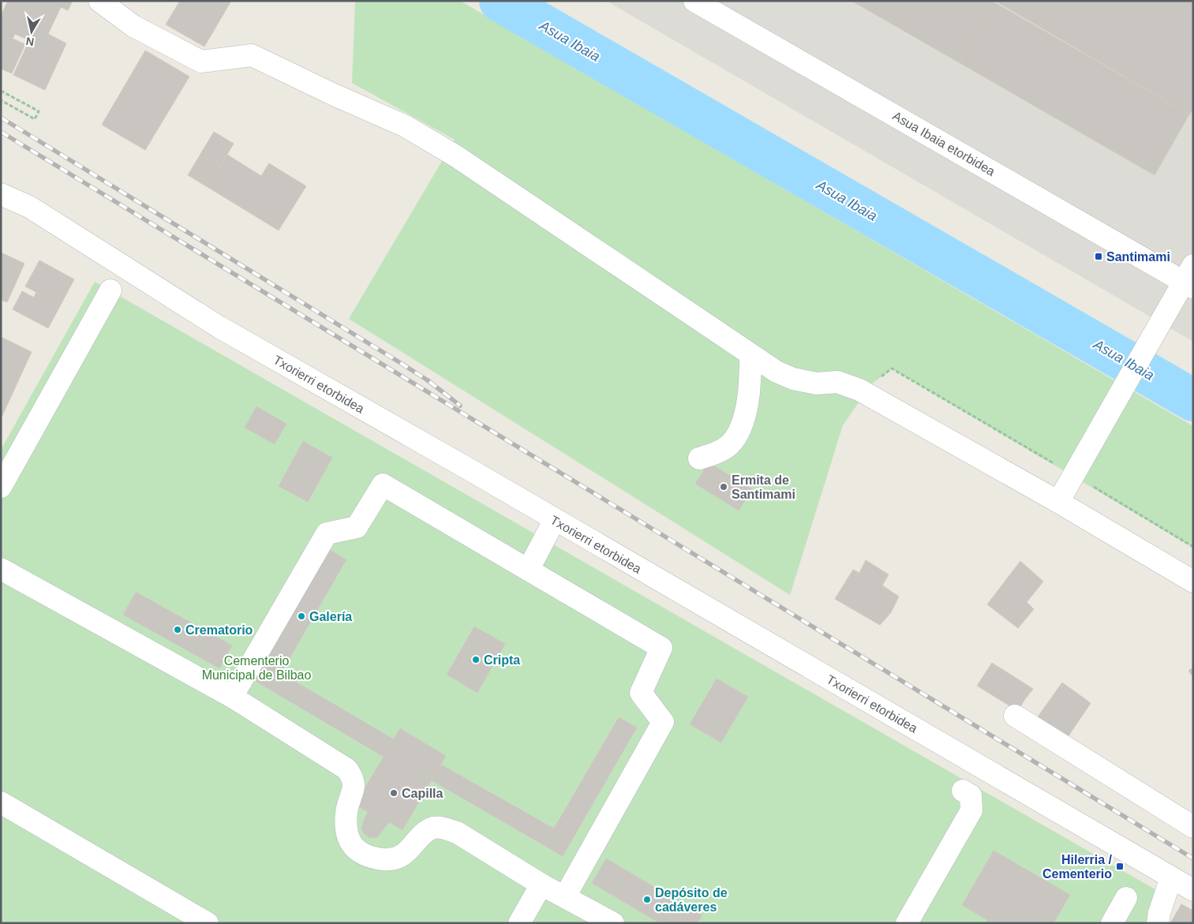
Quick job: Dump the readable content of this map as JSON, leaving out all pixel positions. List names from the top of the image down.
{
  "streets": {
    "street": ["Asua Ibaia etorbidea", "Txorierri etorbidea"]
  },
  "water": ["Asua Ibaia"],
  "parks": ["Cementerio Municipal de Bilbao"],
  "places": {
    "transit": ["Santimami", "Hilerria / Cementerio"],
    "other": [
      "Ermita de Santimami",
      "Galería",
      "Crematorio",
      "Cripta",
      "Capilla",
      "Depósito de cadáveres"
    ]
  },
  "north": "bottom"
}
